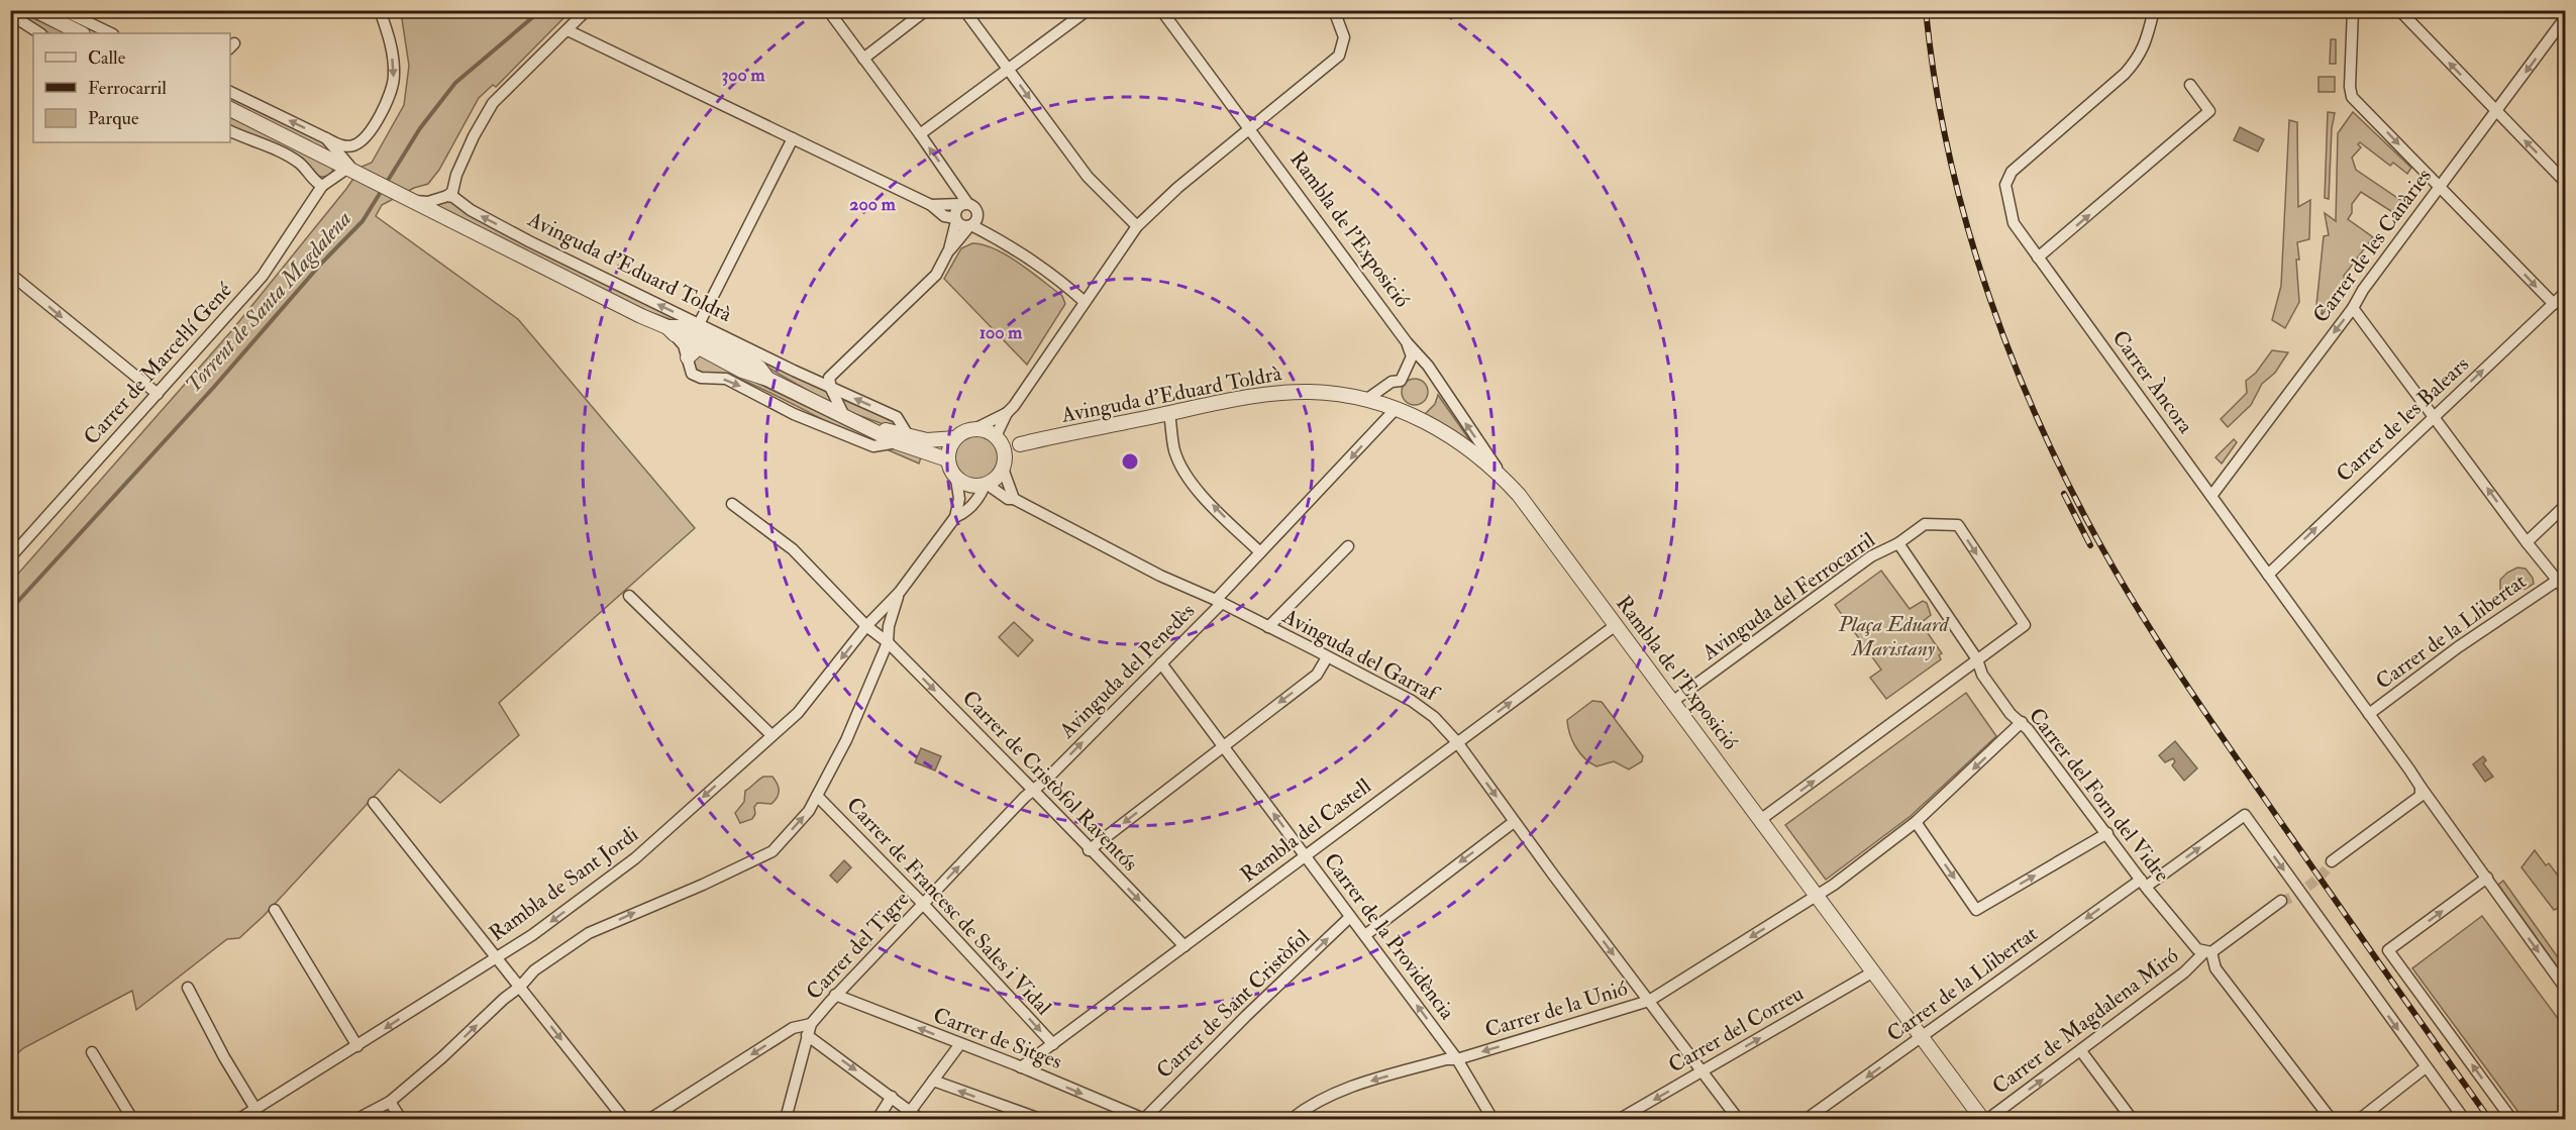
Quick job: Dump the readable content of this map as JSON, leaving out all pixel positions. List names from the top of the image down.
{
  "streets": {
    "street": [
      "Rambla de l'Exposició",
      "Carrer de les Canàries",
      "Avinguda d'Eduard Toldrà",
      "Carrer de Marcel·lí Gené",
      "Carrer Àncora",
      "Carrer de les Balears",
      "Avinguda del Ferrocarril",
      "Carrer de la Llibertat",
      "Avinguda del Garraf",
      "Avinguda del Penedès",
      "Carrer de Cristòfol Raventós",
      "Carrer del Forn del Vidre",
      "Rambla del Castell",
      "Rambla de Sant Jordi",
      "Carrer de Francesc de Sales i Vidal",
      "Carrer de la Providència",
      "Carrer del Tigre",
      "Carrer de Sant Cristòfol",
      "Carrer de la Unió",
      "Carrer de Magdalena Miró",
      "Carrer del Correu",
      "Carrer de Sitges"
    ]
  },
  "crossings": [
    ["Rambla de l'Exposició", "Avinguda d'Eduard Toldrà"],
    ["Rambla de l'Exposició", "Avinguda del Ferrocarril"],
    ["Rambla de l'Exposició", "Carrer de la Llibertat"],
    ["Rambla de l'Exposició", "Avinguda del Penedès"],
    ["Rambla de l'Exposició", "Rambla del Castell"],
    ["Rambla de l'Exposició", "Carrer de la Unió"],
    ["Rambla de l'Exposició", "Carrer del Correu"],
    ["Carrer de les Canàries", "Carrer Àncora"],
    ["Avinguda d'Eduard Toldrà", "Avinguda del Garraf"],
    ["Avinguda d'Eduard Toldrà", "Avinguda del Penedès"],
    ["Avinguda d'Eduard Toldrà", "Rambla de Sant Jordi"],
    ["Carrer Àncora", "Carrer de les Balears"],
    ["Carrer Àncora", "Carrer de la Llibertat"],
    ["Carrer de la Llibertat", "Carrer del Forn del Vidre"],
    ["Avinguda del Garraf", "Avinguda del Penedès"],
    ["Avinguda del Garraf", "Rambla del Castell"],
    ["Avinguda del Garraf", "Rambla de Sant Jordi"],
    ["Avinguda del Garraf", "Carrer de la Unió"],
    ["Avinguda del Garraf", "Carrer del Correu"],
    ["Avinguda del Penedès", "Carrer de Cristòfol Raventós"],
    ["Avinguda del Penedès", "Carrer de la Providència"],
    ["Avinguda del Penedès", "Carrer del Tigre"],
    ["Carrer de Cristòfol Raventós", "Rambla del Castell"],
    ["Carrer de Cristòfol Raventós", "Rambla de Sant Jordi"],
    ["Carrer de Cristòfol Raventós", "Carrer del Tigre"],
    ["Carrer del Forn del Vidre", "Carrer de la Unió"],
    ["Carrer del Forn del Vidre", "Carrer de Magdalena Miró"],
    ["Rambla del Castell", "Carrer de Francesc de Sales i Vidal"],
    ["Rambla del Castell", "Carrer de la Providència"],
    ["Rambla del Castell", "Carrer de Sitges"],
    ["Rambla de Sant Jordi", "Carrer de Francesc de Sales i Vidal"],
    ["Carrer de Francesc de Sales i Vidal", "Carrer del Tigre"],
    ["Carrer de la Providència", "Carrer de Sant Cristòfol"],
    ["Carrer de la Providència", "Carrer de la Unió"],
    ["Carrer del Tigre", "Carrer de Sitges"],
    ["Carrer de Sant Cristòfol", "Carrer de Sitges"]
  ],
  "one_way": [
    "Carrer de les Canàries",
    "Carrer de les Balears",
    "Carrer de Cristòfol Raventós",
    "Carrer de Francesc de Sales i Vidal",
    "Carrer de la Providència",
    "Carrer del Tigre",
    "Carrer de Sant Cristòfol",
    "Carrer de la Unió"
  ],
  "water": ["Torrent de Santa Magdalena"],
  "parks": ["Plaça Eduard Maristany"],
  "legend": ["Calle", "Ferrocarril", "Parque"],
  "rings": ["300 m", "200 m", "100 m"]
}
